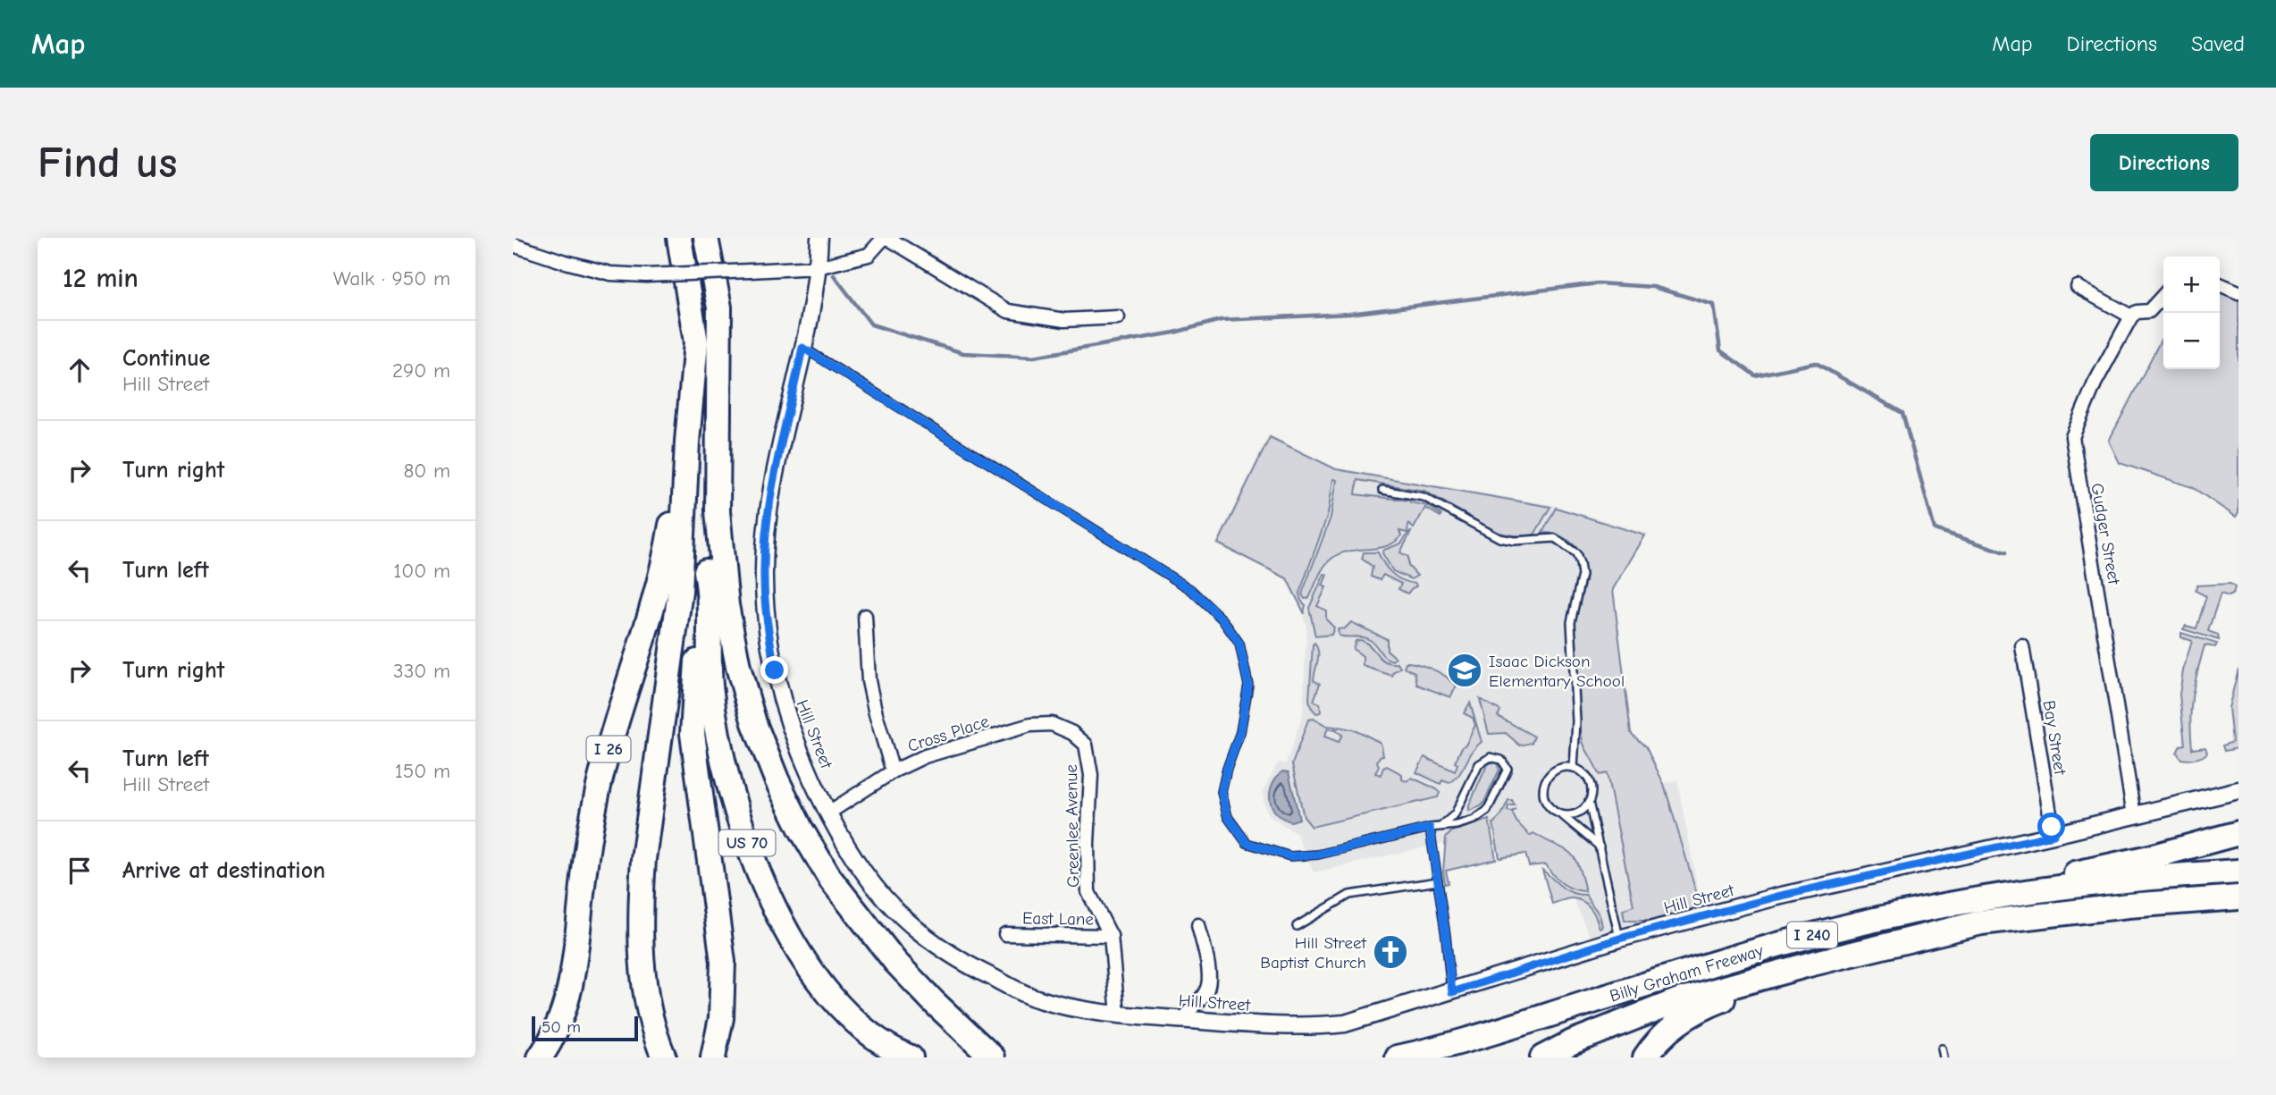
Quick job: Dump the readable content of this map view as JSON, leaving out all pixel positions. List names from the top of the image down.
{
  "streets": {
    "highway": [
      "I 26",
      "US 70",
      "I 240",
      "Billy Graham Freeway"
    ],
    "street": [
      "Gudger Street",
      "Cross Place",
      "Hill Street",
      "Bay Street",
      "Greenlee Avenue",
      "East Lane"
    ]
  },
  "crossings": [
    ["Gudger Street", "Hill Street"],
    ["Cross Place", "Hill Street"],
    ["Cross Place", "Greenlee Avenue"],
    ["Hill Street", "Bay Street"],
    ["Hill Street", "Greenlee Avenue"],
    ["Greenlee Avenue", "East Lane"]
  ],
  "places": {
    "school or university": ["Isaac Dickson Elementary School"],
    "church": ["Hill Street Baptist Church"]
  },
  "scale_bar": "50 m",
  "page": {
    "header": "Map",
    "nav": ["Map", "Directions", "Saved"],
    "buttons": "Directions",
    "title": "Find us",
    "heading": ["12 min", "Walk · 950 m"],
    "map_buttons": ["+", "−"],
    "list": [
      ["Continue", "Hill Street", "290 m"],
      ["Turn right", "80 m"],
      ["Turn left", "100 m"],
      ["Turn right", "330 m"],
      ["Turn left", "Hill Street", "150 m"],
      "Arrive at destination"
    ],
    "scale": "50 m"
  }
}
